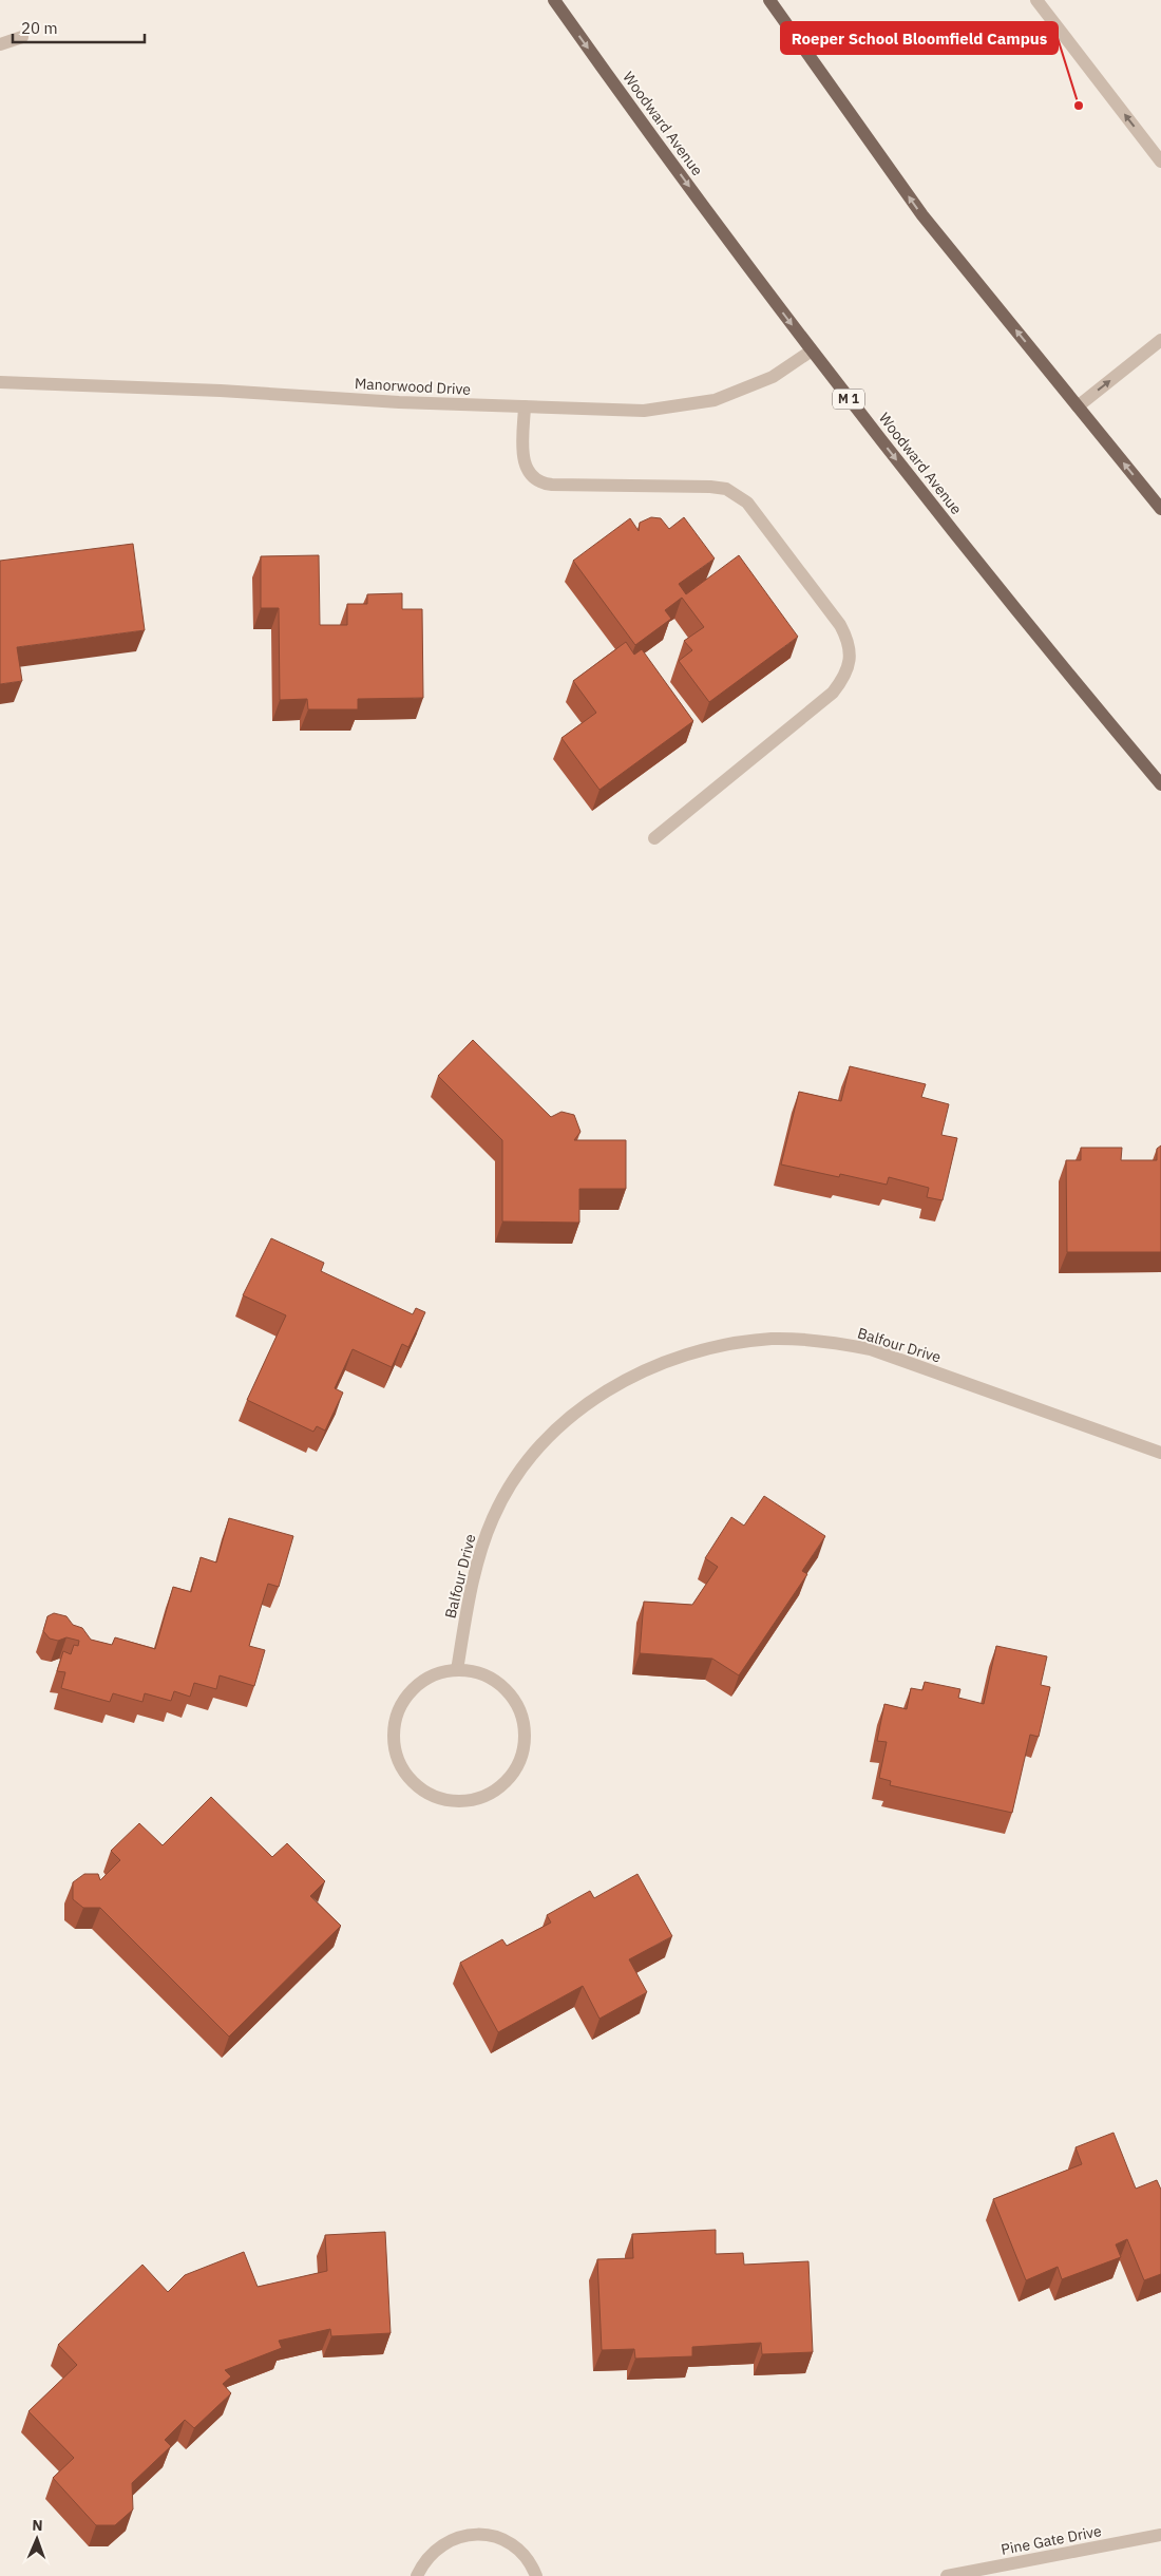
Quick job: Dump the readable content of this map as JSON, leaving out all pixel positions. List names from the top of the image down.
{
  "streets": {
    "main road": ["Woodward Avenue", "M 1"],
    "street": ["Manorwood Drive", "Balfour Drive", "Pine Gate Drive"]
  },
  "crossings": [
    ["Woodward Avenue", "Manorwood Drive"]
  ],
  "one_way": ["Woodward Avenue"],
  "places": ["Roeper School Bloomfield Campus"],
  "scale_bar": "20 m",
  "north": "top"
}
